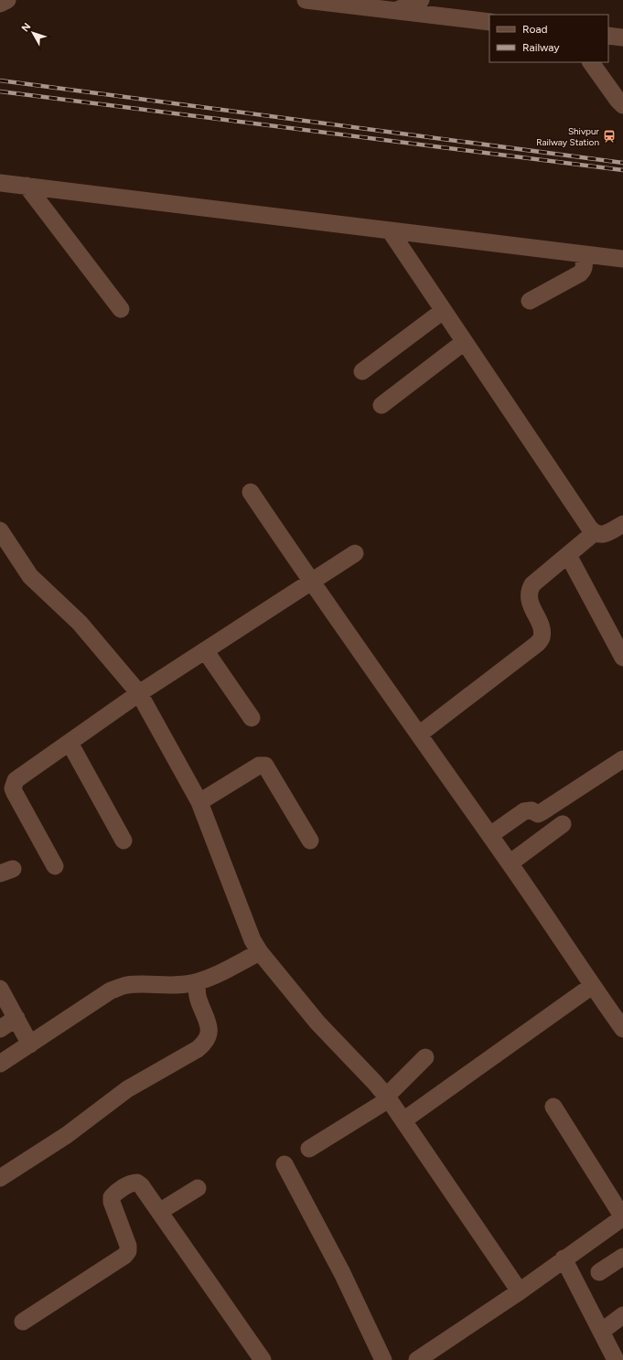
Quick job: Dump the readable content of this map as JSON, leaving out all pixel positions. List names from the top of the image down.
{
  "places": {
    "station": ["Shivpur Railway Station"]
  },
  "legend": ["Road", "Railway"],
  "north": "top left"
}
